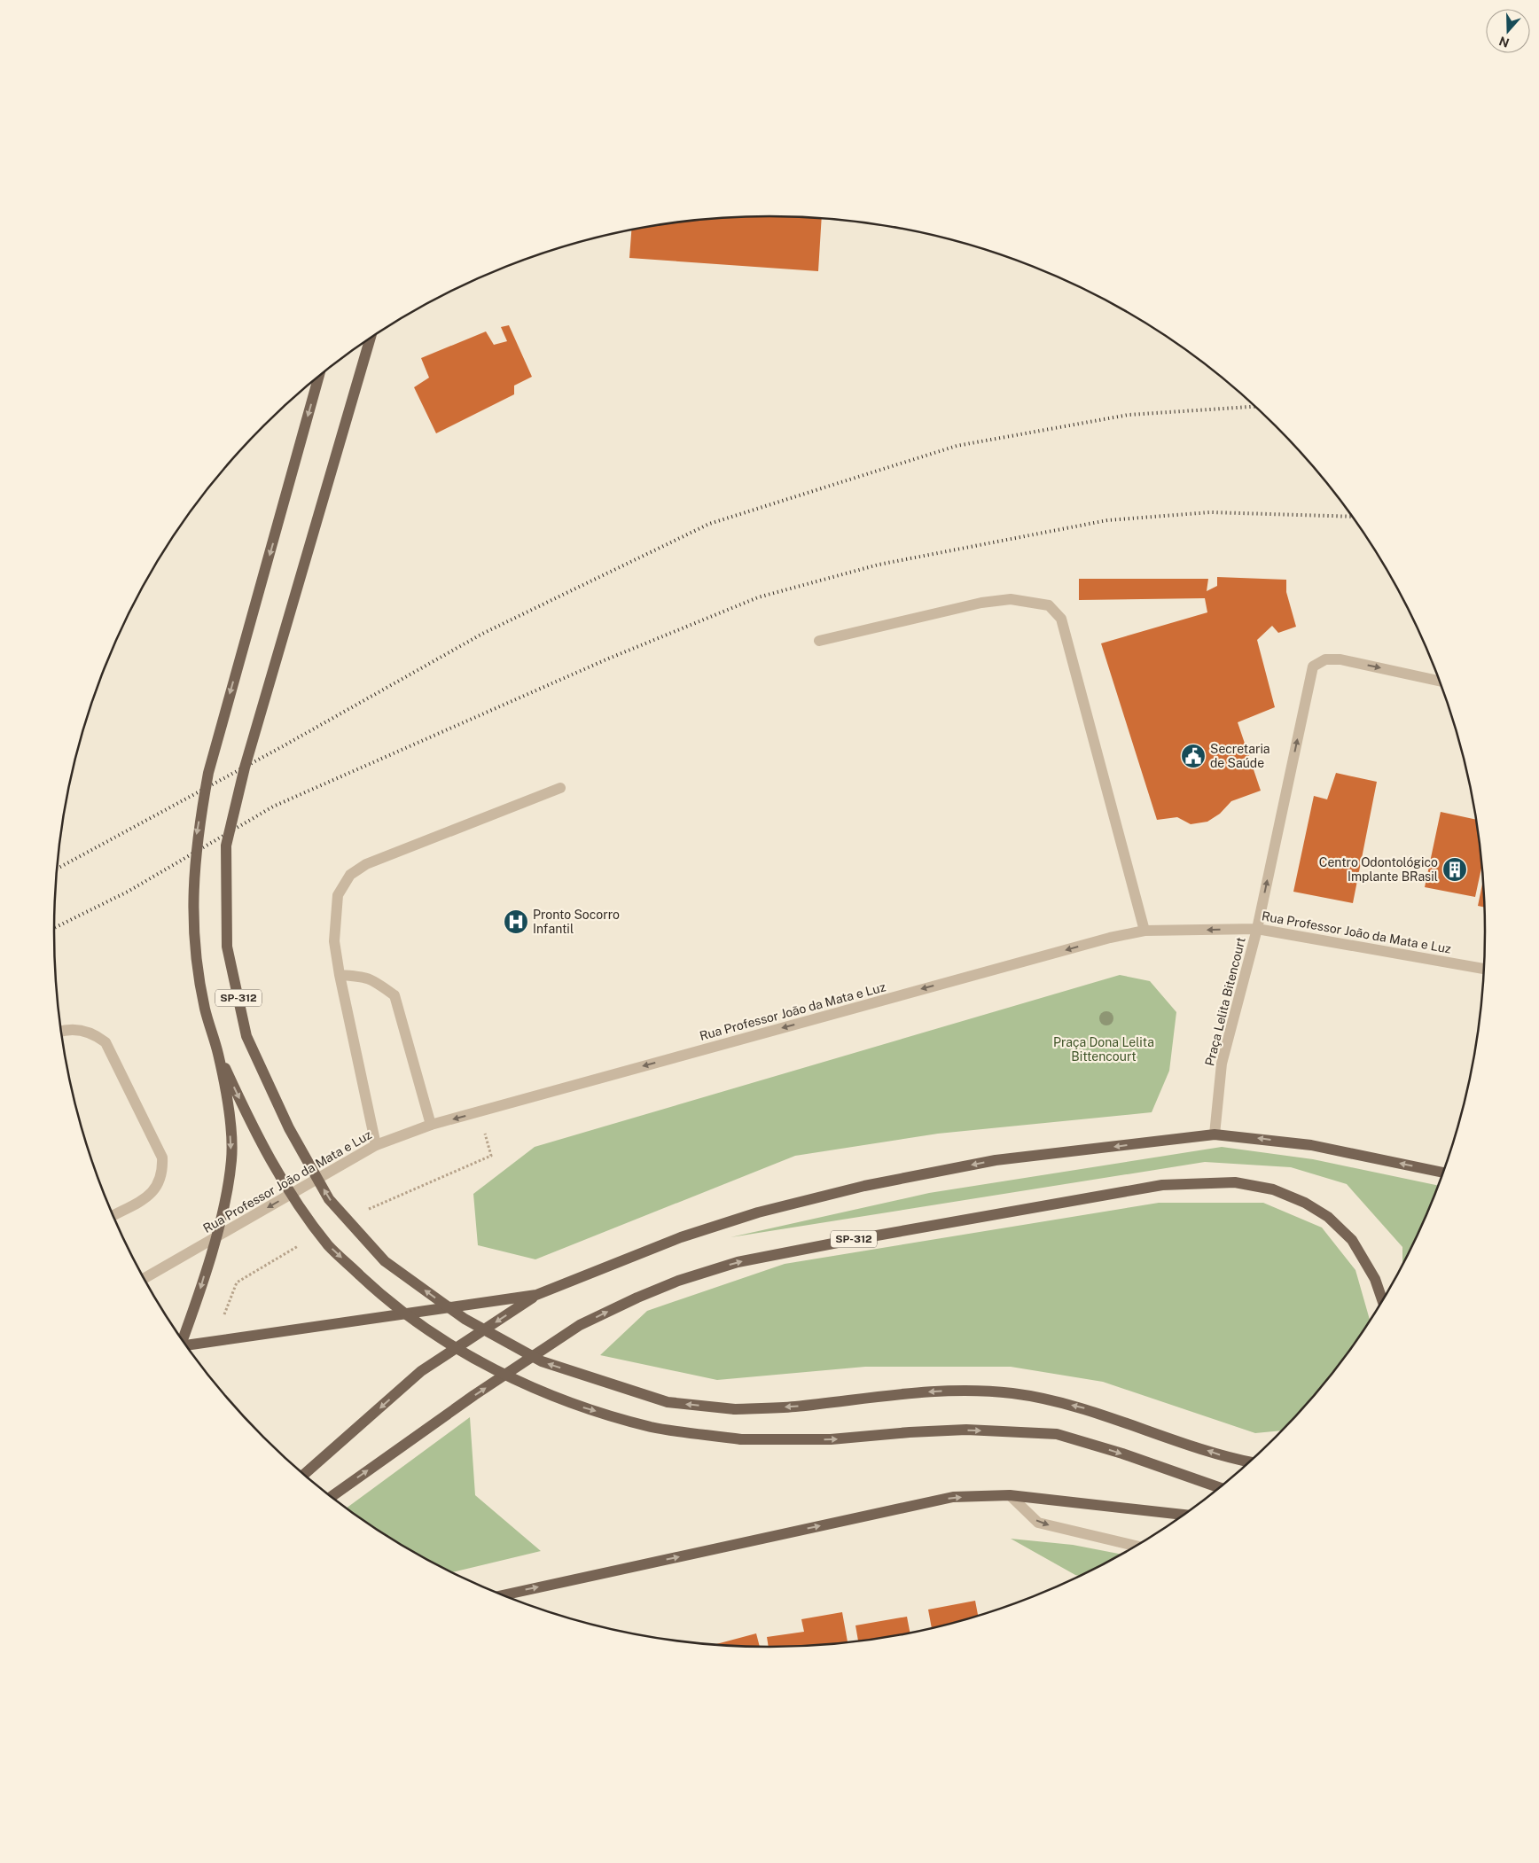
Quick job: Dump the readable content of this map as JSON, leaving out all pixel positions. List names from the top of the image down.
{
  "streets": {
    "main road": ["SP-312"],
    "street": ["Rua Professor João da Mata e Luz", "Praça Lelita Bitencourt"]
  },
  "crossings": [
    ["Rua Professor João da Mata e Luz", "Praça Lelita Bitencourt"]
  ],
  "one_way": ["Rua Professor João da Mata e Luz"],
  "parks": ["Praça Dona Lelita Bittencourt"],
  "places": {
    "public building": ["Secretaria de Saúde"],
    "building": ["Centro Odontológico Implante BRasil"],
    "hospital": ["Pronto Socorro Infantil"]
  },
  "north": "bottom"
}
